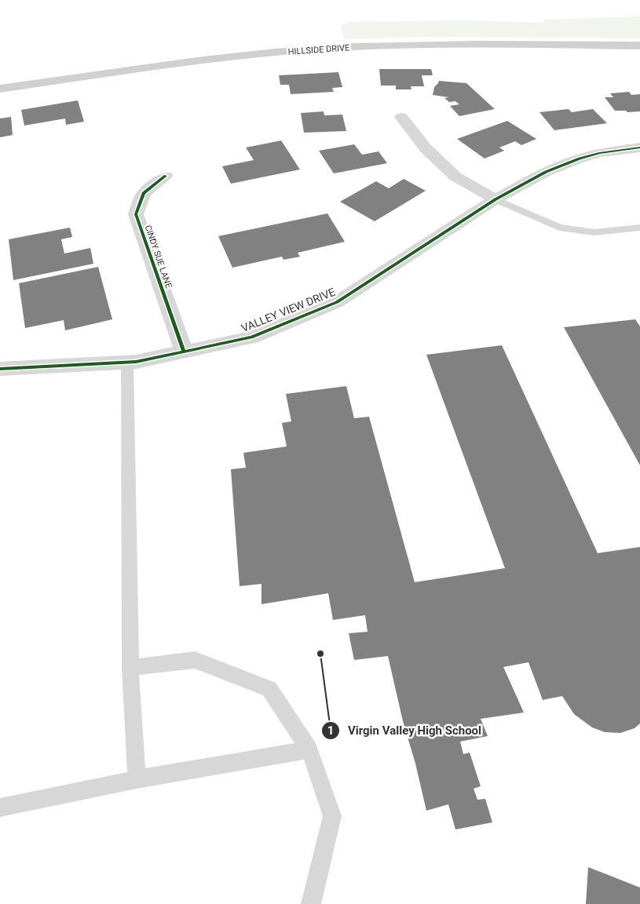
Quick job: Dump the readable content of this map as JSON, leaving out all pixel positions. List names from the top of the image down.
{
  "streets": {
    "main road": ["HILLSIDE DRIVE"],
    "street": ["CINDY SUE LANE", "VALLEY VIEW DRIVE"]
  },
  "crossings": [
    ["CINDY SUE LANE", "VALLEY VIEW DRIVE"]
  ],
  "places": ["Virgin Valley High School"]
}
